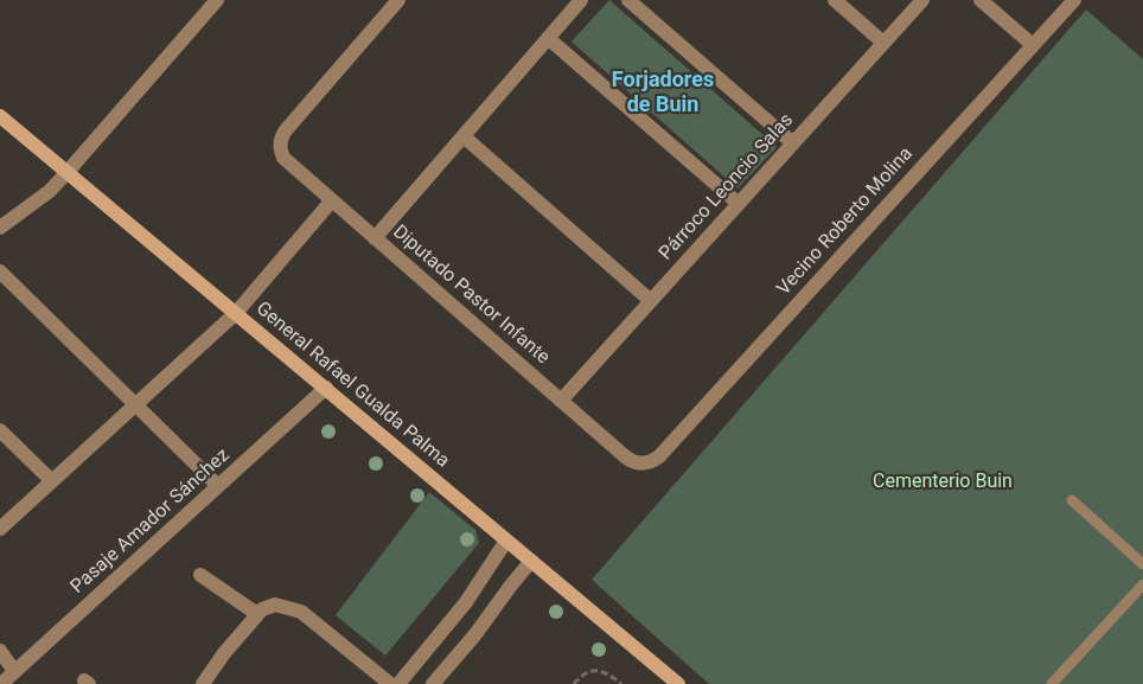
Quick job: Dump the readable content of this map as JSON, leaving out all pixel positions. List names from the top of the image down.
{
  "streets": {
    "main road": ["General Rafael Gualda Palma"],
    "street": [
      "Párroco Leoncio Salas",
      "Vecino Roberto Molina",
      "Diputado Pastor Infante",
      "Pasaje Amador Sánchez"
    ]
  },
  "crossings": [
    ["Párroco Leoncio Salas", "Diputado Pastor Infante"],
    ["Vecino Roberto Molina", "Diputado Pastor Infante"],
    ["General Rafael Gualda Palma", "Pasaje Amador Sánchez"]
  ],
  "districts": ["Forjadores de Buin"],
  "parks": ["Cementerio Buin"]
}
